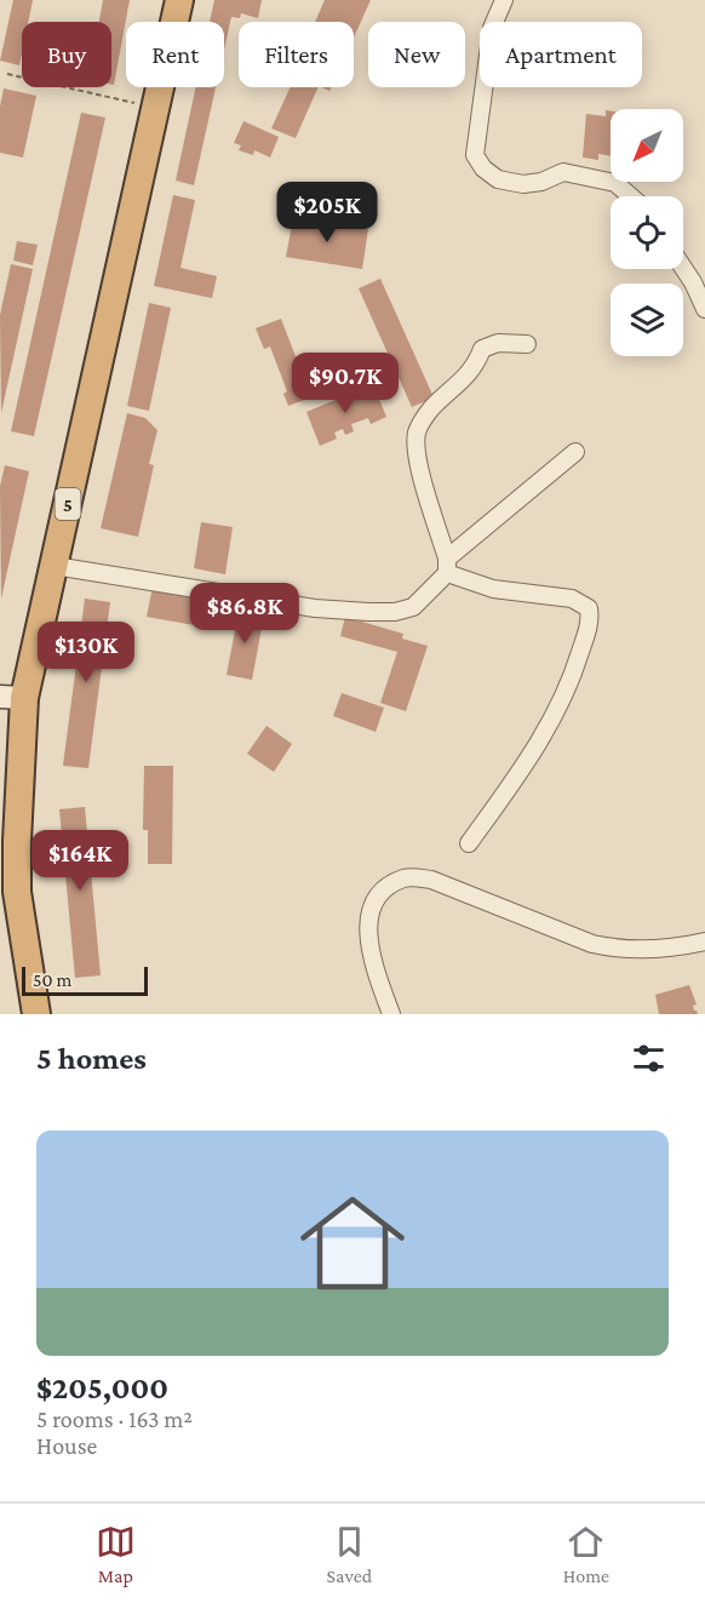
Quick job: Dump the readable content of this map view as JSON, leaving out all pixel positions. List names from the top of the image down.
{
  "streets": {
    "highway": ["5"]
  },
  "scale_bar": "50 m",
  "north": "bottom left",
  "page": {
    "chip": [
      "Buy",
      "Rent",
      "Filters",
      "New",
      "Apartment"
    ],
    "price": [
      "$205K",
      "$90.7K",
      "$86.8K",
      "$130K",
      "$164K"
    ],
    "scale": "50 m",
    "heading": "5 homes",
    "list": [
      {
        "name": "$205,000",
        "note": "5 rooms · 163 m² · House"
      }
    ],
    "tabs": ["Map", "Saved", "Home"]
  }
}
